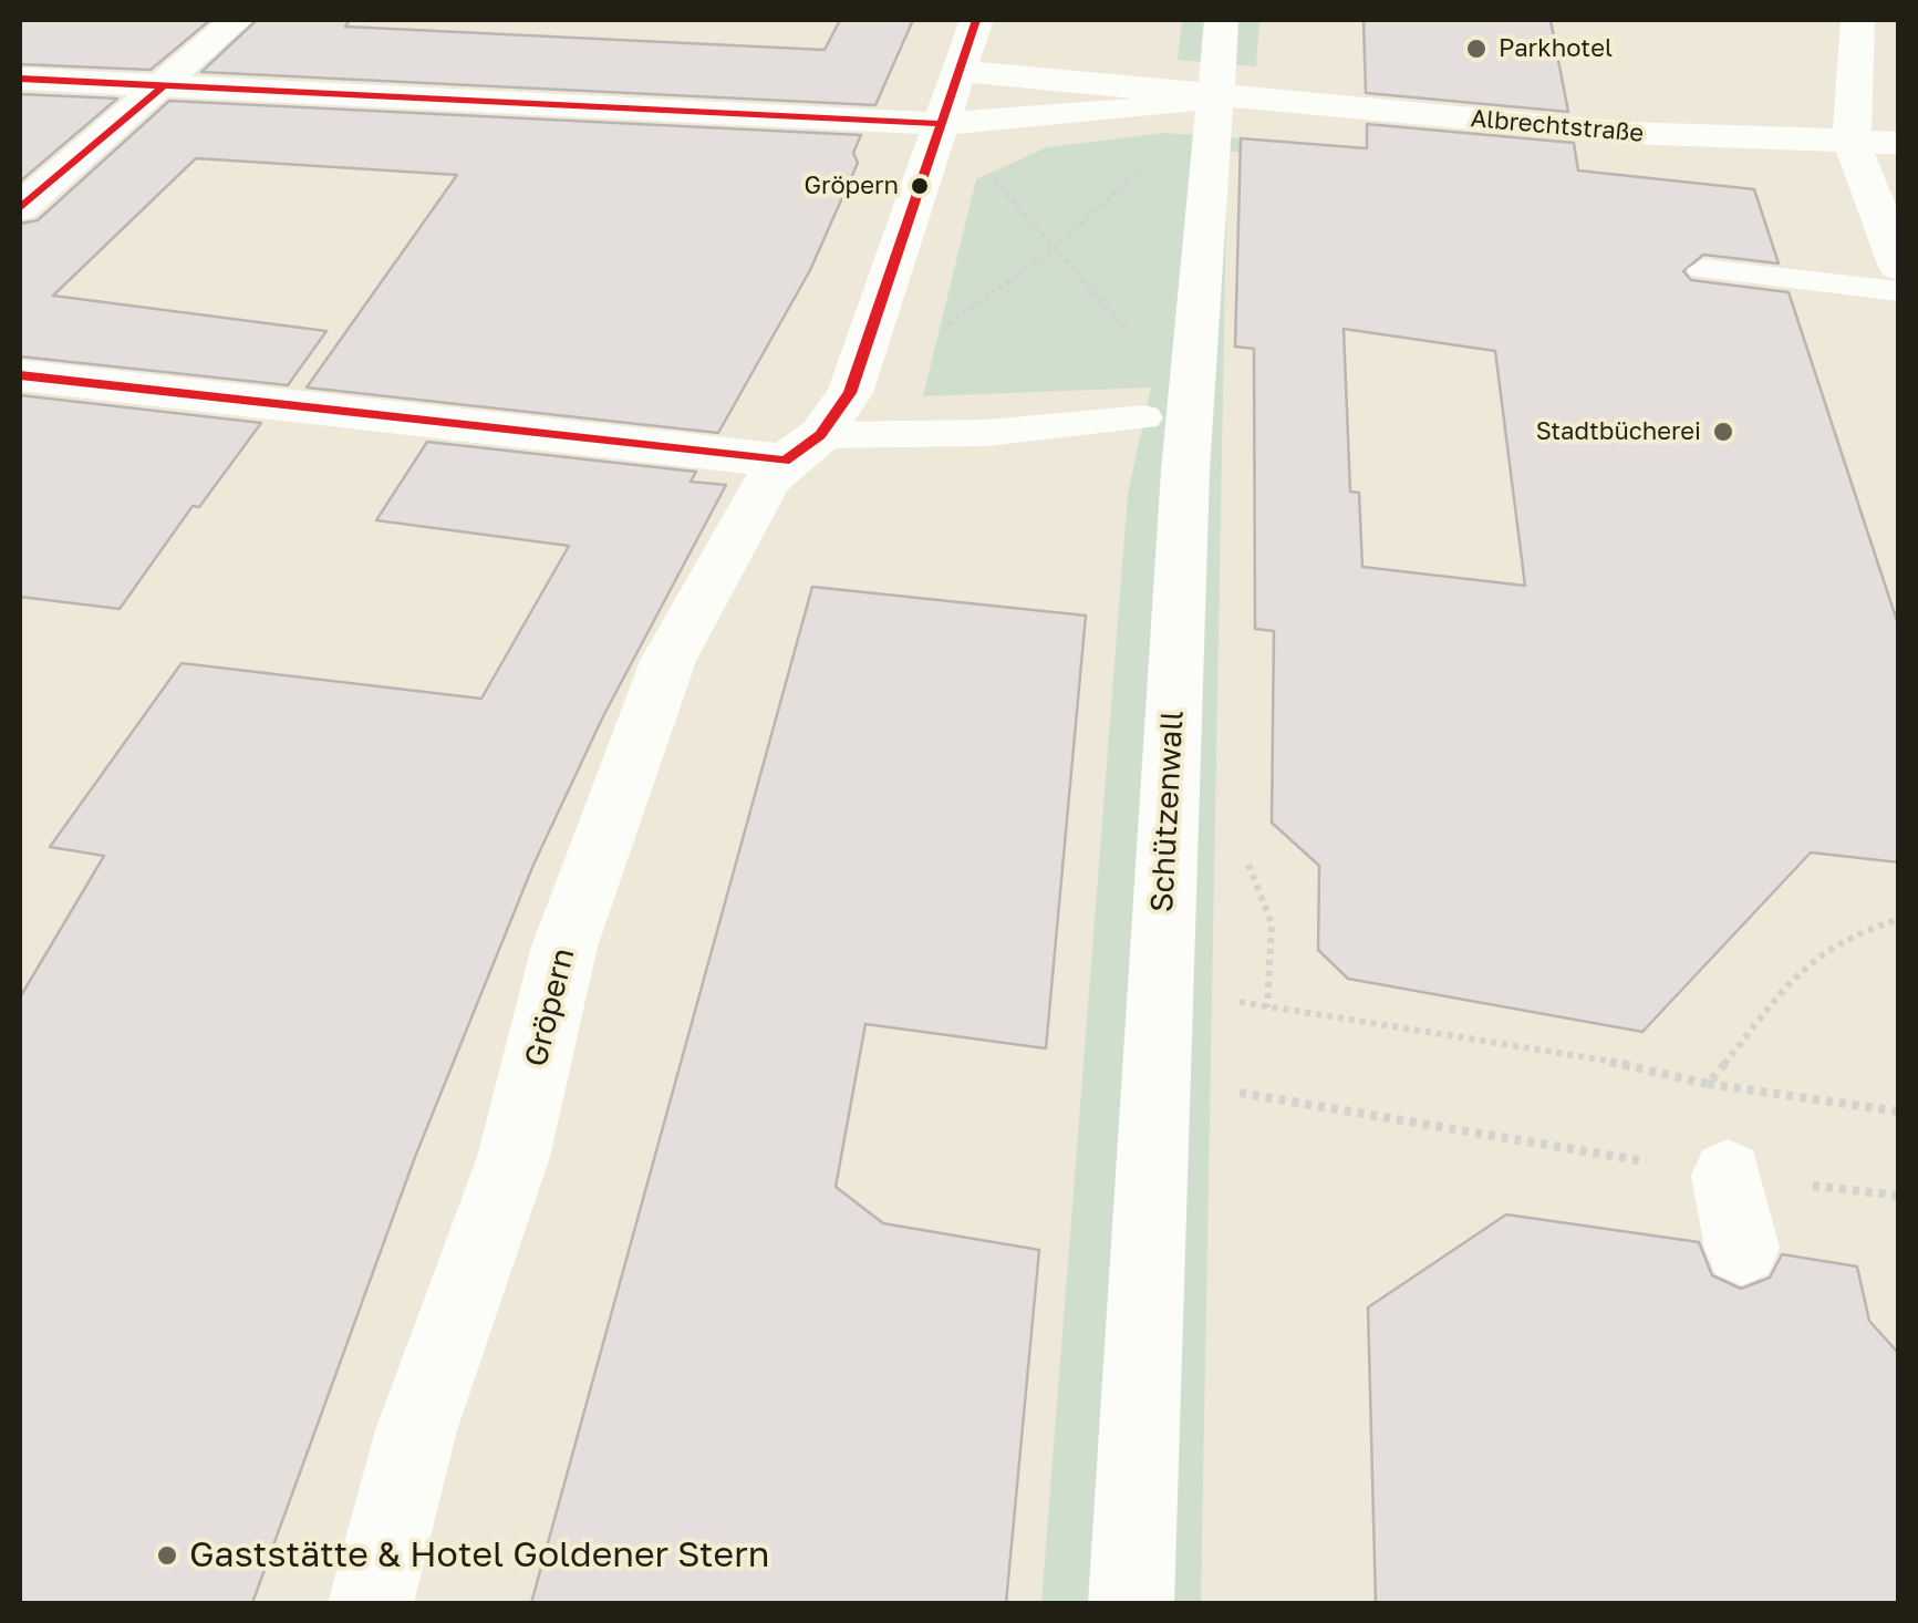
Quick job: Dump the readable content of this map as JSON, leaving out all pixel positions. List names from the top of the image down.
{
  "streets": {
    "street": ["Albrechtstraße", "Schützenwall", "Gröpern"]
  },
  "crossings": [
    ["Albrechtstraße", "Schützenwall"],
    ["Albrechtstraße", "Gröpern"]
  ],
  "places": [
    "Parkhotel",
    "Gröpern",
    "Stadtbücherei",
    "Gaststätte & Hotel Goldener Stern"
  ]
}
